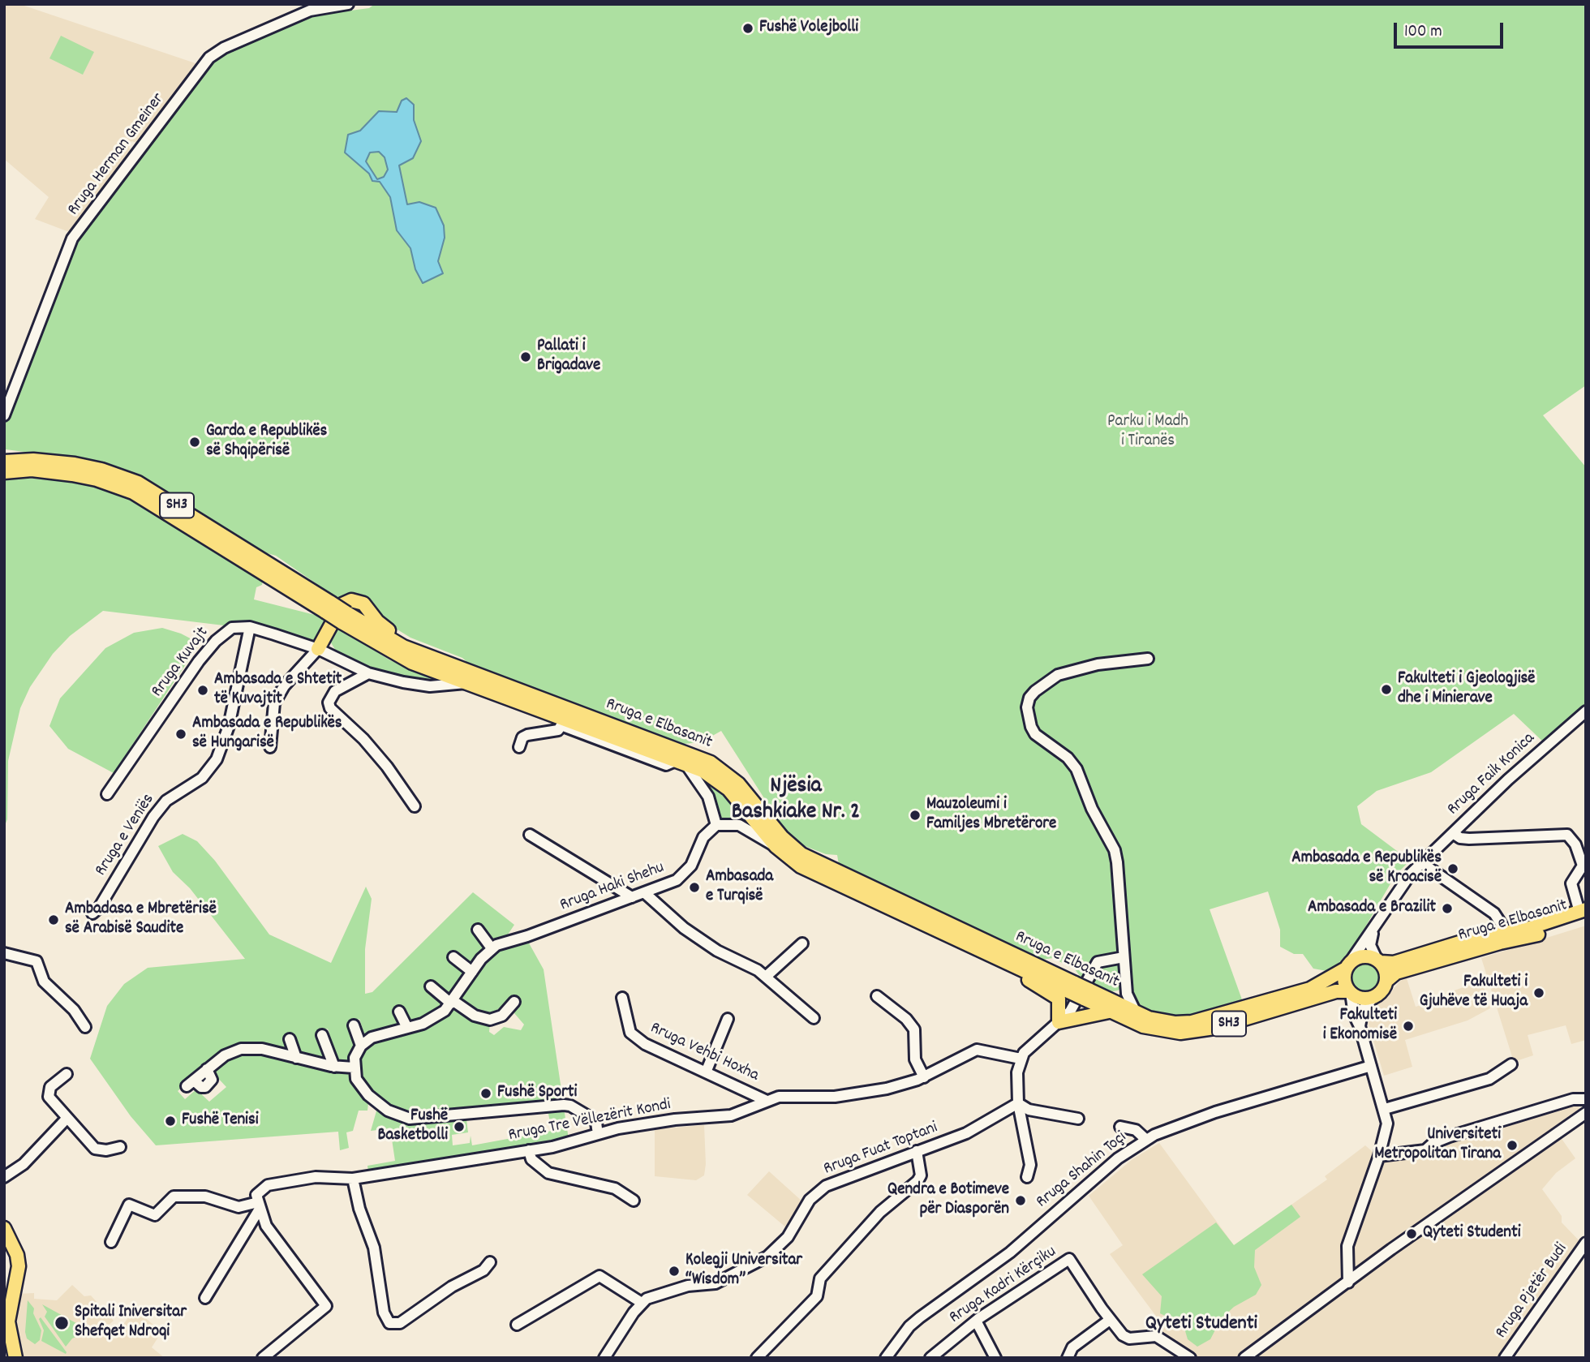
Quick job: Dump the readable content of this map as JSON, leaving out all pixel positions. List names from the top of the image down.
{
  "streets": {
    "main road": ["SH3", "Rruga e Elbasanit"],
    "street": [
      "Rruga Herman Gmeiner",
      "Rruga Kuvajt",
      "Rruga Faik Konica",
      "Rruga e Veniës",
      "Rruga Haki Shehu",
      "Rruga Vehbi Hoxha",
      "Rruga Tre Vëllezërit Kondi",
      "Rruga Fuat Toptani",
      "Rruga Shahin Toçi",
      "Rruga Kadri Kërçiku",
      "Rruga Pjetër Budi"
    ]
  },
  "crossings": [
    ["SH3", "Rruga e Elbasanit"],
    ["SH3", "Rruga Faik Konica"],
    ["Rruga Kuvajt", "Rruga e Veniës"],
    ["Rruga e Elbasanit", "Rruga Faik Konica"],
    ["Rruga Vehbi Hoxha", "Rruga Tre Vëllezërit Kondi"]
  ],
  "districts": ["Njësia Bashkiake Nr. 2", "Qyteti Studenti"],
  "parks": ["Parku i Madh i Tiranës"],
  "places": [
    "Fushë Volejbolli",
    "Pallati i Brigadave",
    "Garda e Republikës së Shqipërisë",
    "Fakulteti i Gjeologjisë dhe i Minierave",
    "Ambasada e Shtetit të Kuvajtit",
    "Ambasada e Republikës së Hungarisë",
    "Mauzoleumi i Familjes Mbretërore",
    "Ambasada e Republikës së Kroacisë",
    "Ambasada e Turqisë",
    "Ambasada e Brazilit",
    "Ambadasa e Mbretërisë së Arabisë Saudite",
    "Fakulteti i Gjuhëve të Huaja",
    "Fakulteti i Ekonomisë",
    "Fushë Sporti",
    "Fushë Tenisi",
    "Fushë Basketbolli",
    "Universiteti Metropolitan Tirana",
    "Qendra e Botimeve për Diasporën",
    "Qyteti Studenti",
    "Kolegji Universitar “Wisdom”",
    "Spitali Iniversitar Shefqet Ndroqi"
  ],
  "scale_bar": "100 m"
}
